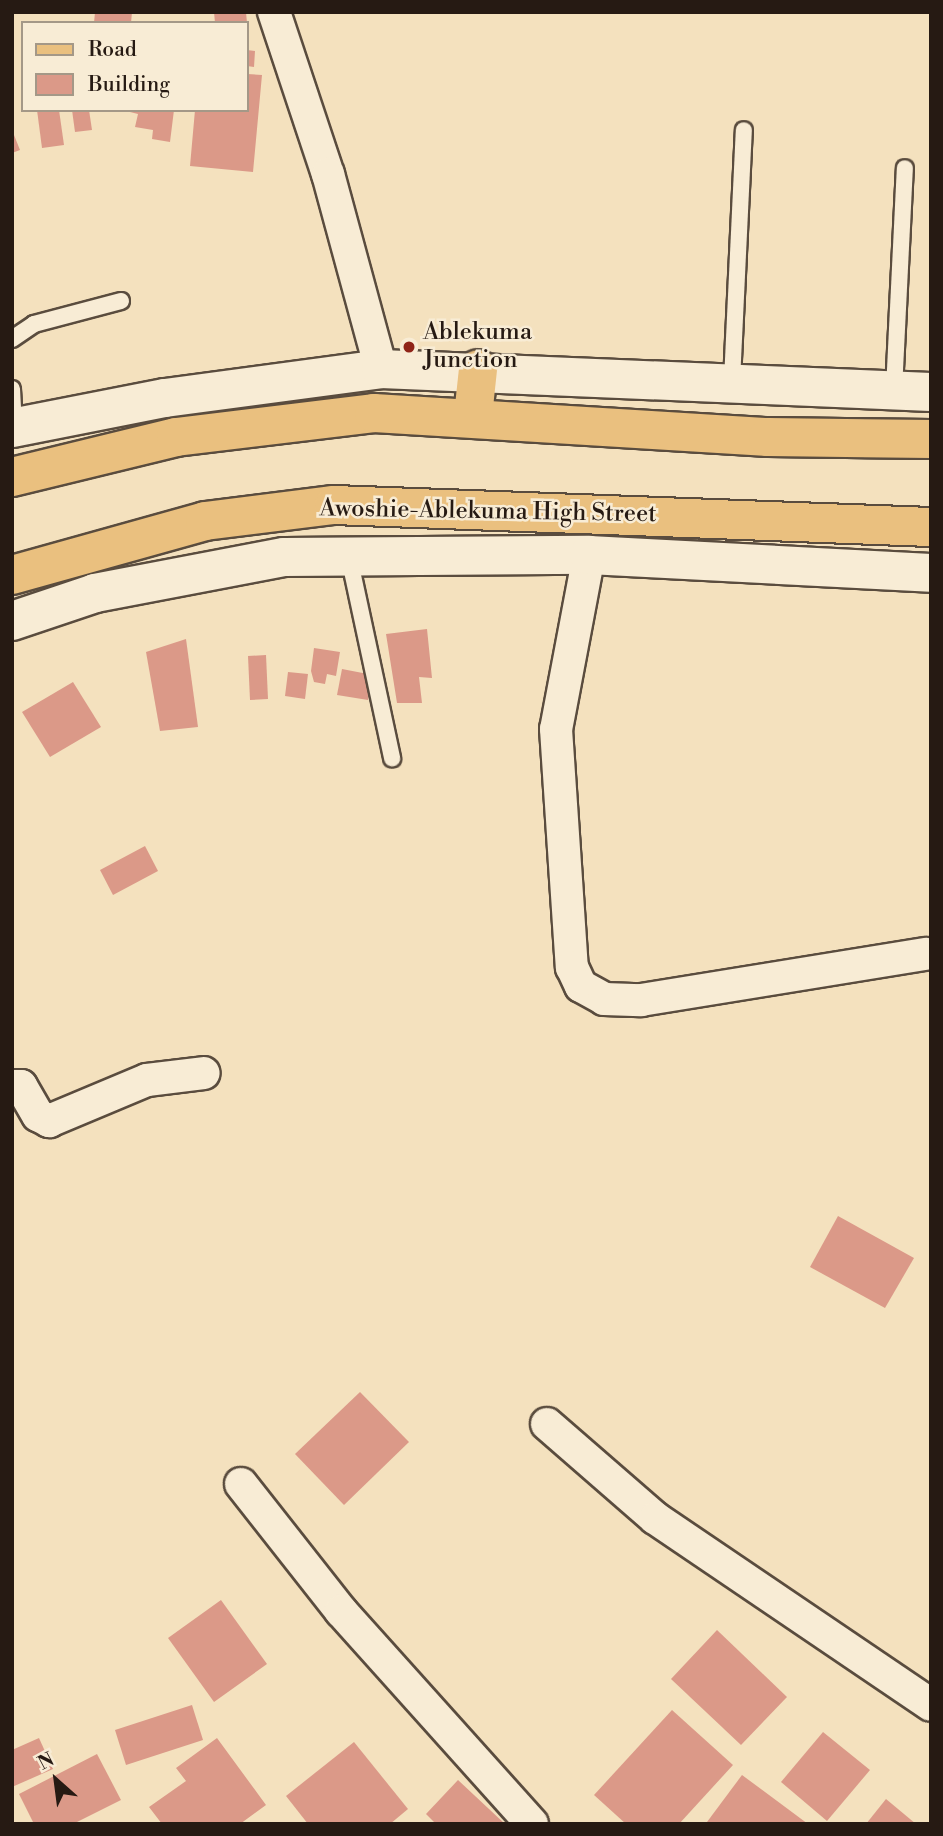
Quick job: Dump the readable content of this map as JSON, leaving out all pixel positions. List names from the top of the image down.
{
  "streets": {
    "main road": ["Awoshie-Ablekuma High Street"]
  },
  "places": ["Ablekuma Junction"],
  "legend": ["Road", "Building"],
  "north": "top left"
}
